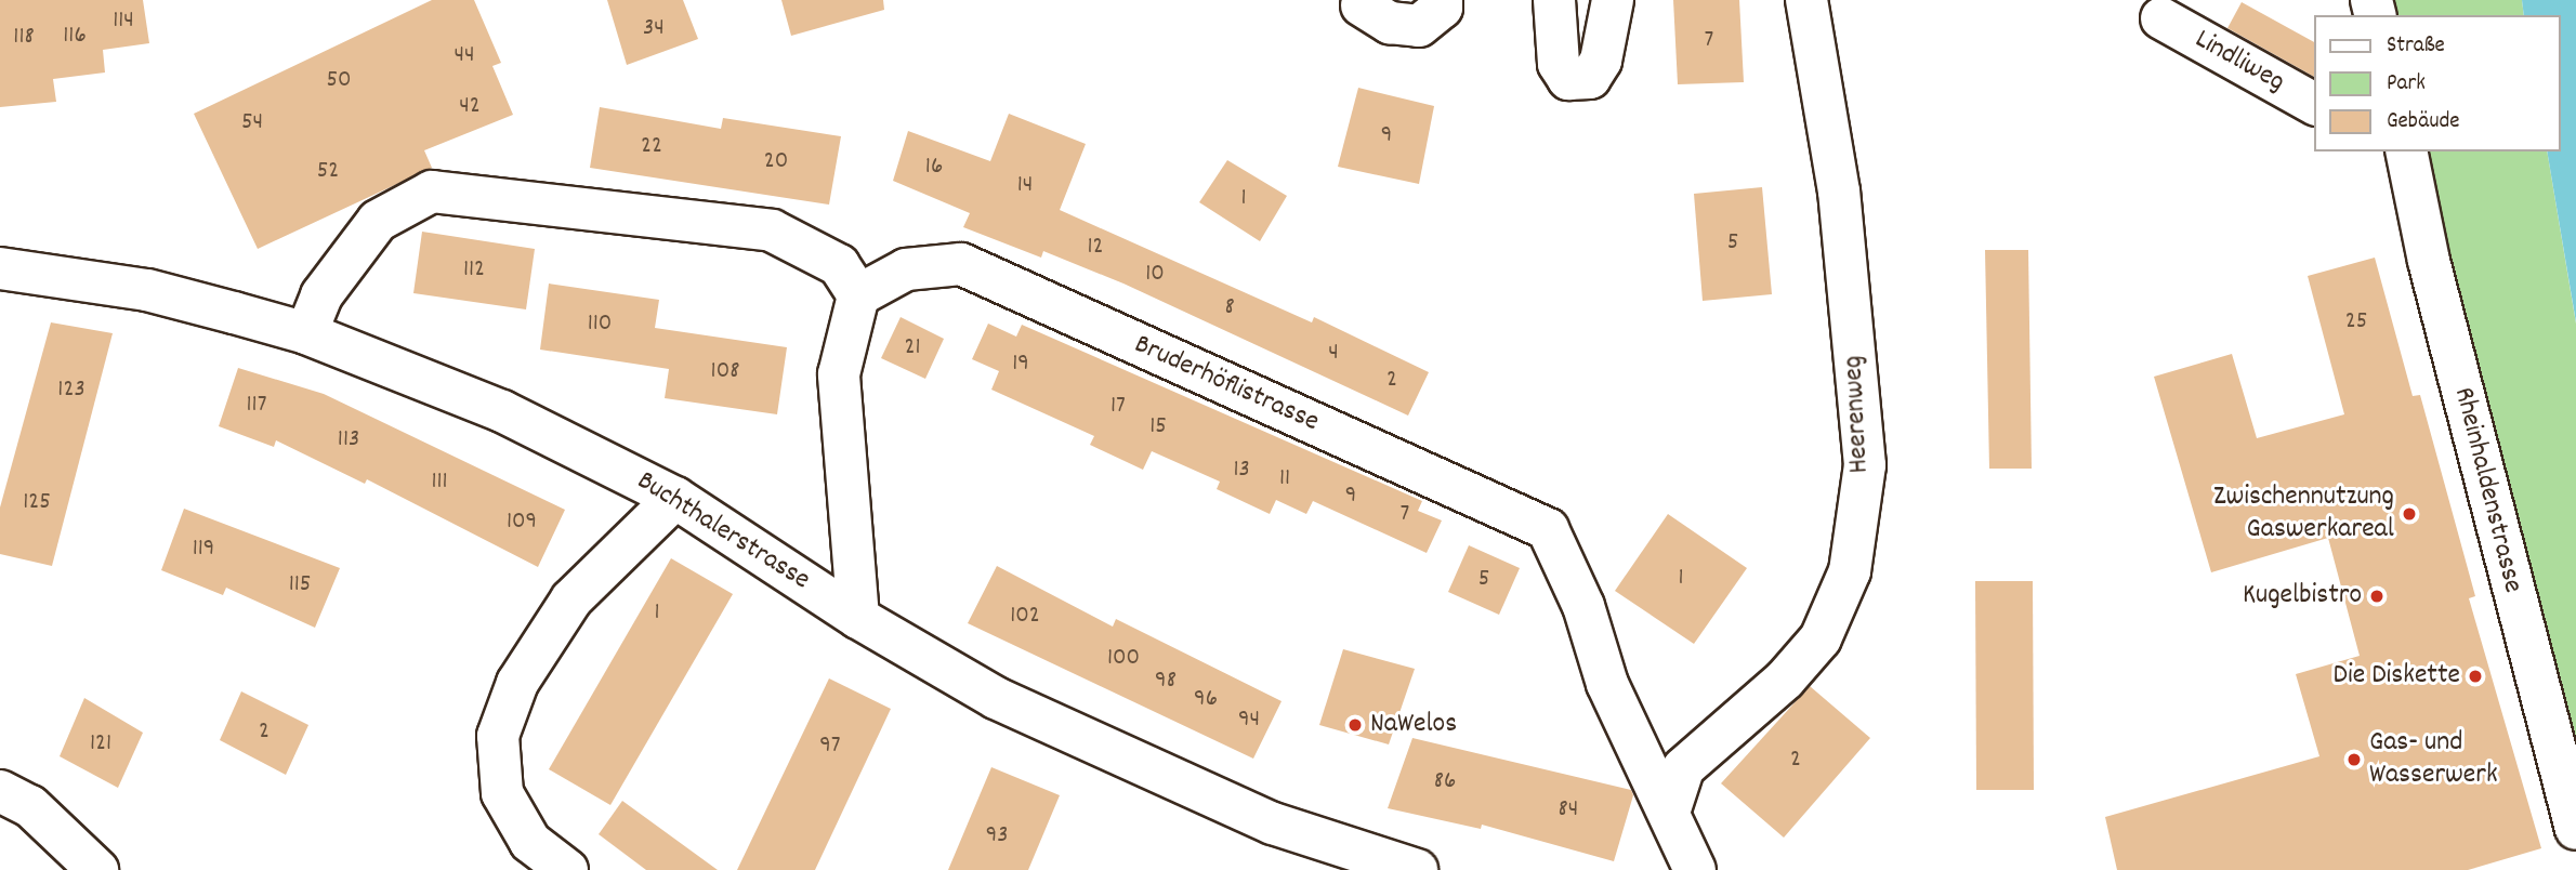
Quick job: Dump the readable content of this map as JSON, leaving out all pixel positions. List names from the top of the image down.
{
  "streets": {
    "street": [
      "Lindliweg",
      "Bruderhöflistrasse",
      "Heerenweg",
      "Rheinhaldenstrasse",
      "Buchthalerstrasse"
    ]
  },
  "crossings": [
    ["Bruderhöflistrasse", "Heerenweg"]
  ],
  "places": [
    "Zwischennutzung Gaswerkareal",
    "Kugelbistro",
    "Die Diskette",
    "NaWelos",
    "Gas- und Wasserwerk"
  ],
  "house_numbers": [
    "114",
    "34",
    "116",
    "118",
    "7",
    "44",
    "50",
    "42",
    "54",
    "9",
    "22",
    "20",
    "16",
    "52",
    "14",
    "1",
    "5",
    "12",
    "112",
    "10",
    "8",
    "25",
    "110",
    "21",
    "4",
    "19",
    "108",
    "2",
    "123",
    "117",
    "17",
    "15",
    "113",
    "13",
    "11",
    "111",
    "9",
    "125",
    "7",
    "109",
    "119",
    "1",
    "5",
    "115",
    "1",
    "102",
    "100",
    "98",
    "96",
    "94",
    "2",
    "121",
    "97",
    "2",
    "86",
    "84",
    "93"
  ],
  "legend": ["Straße", "Park", "Gebäude"]
}
